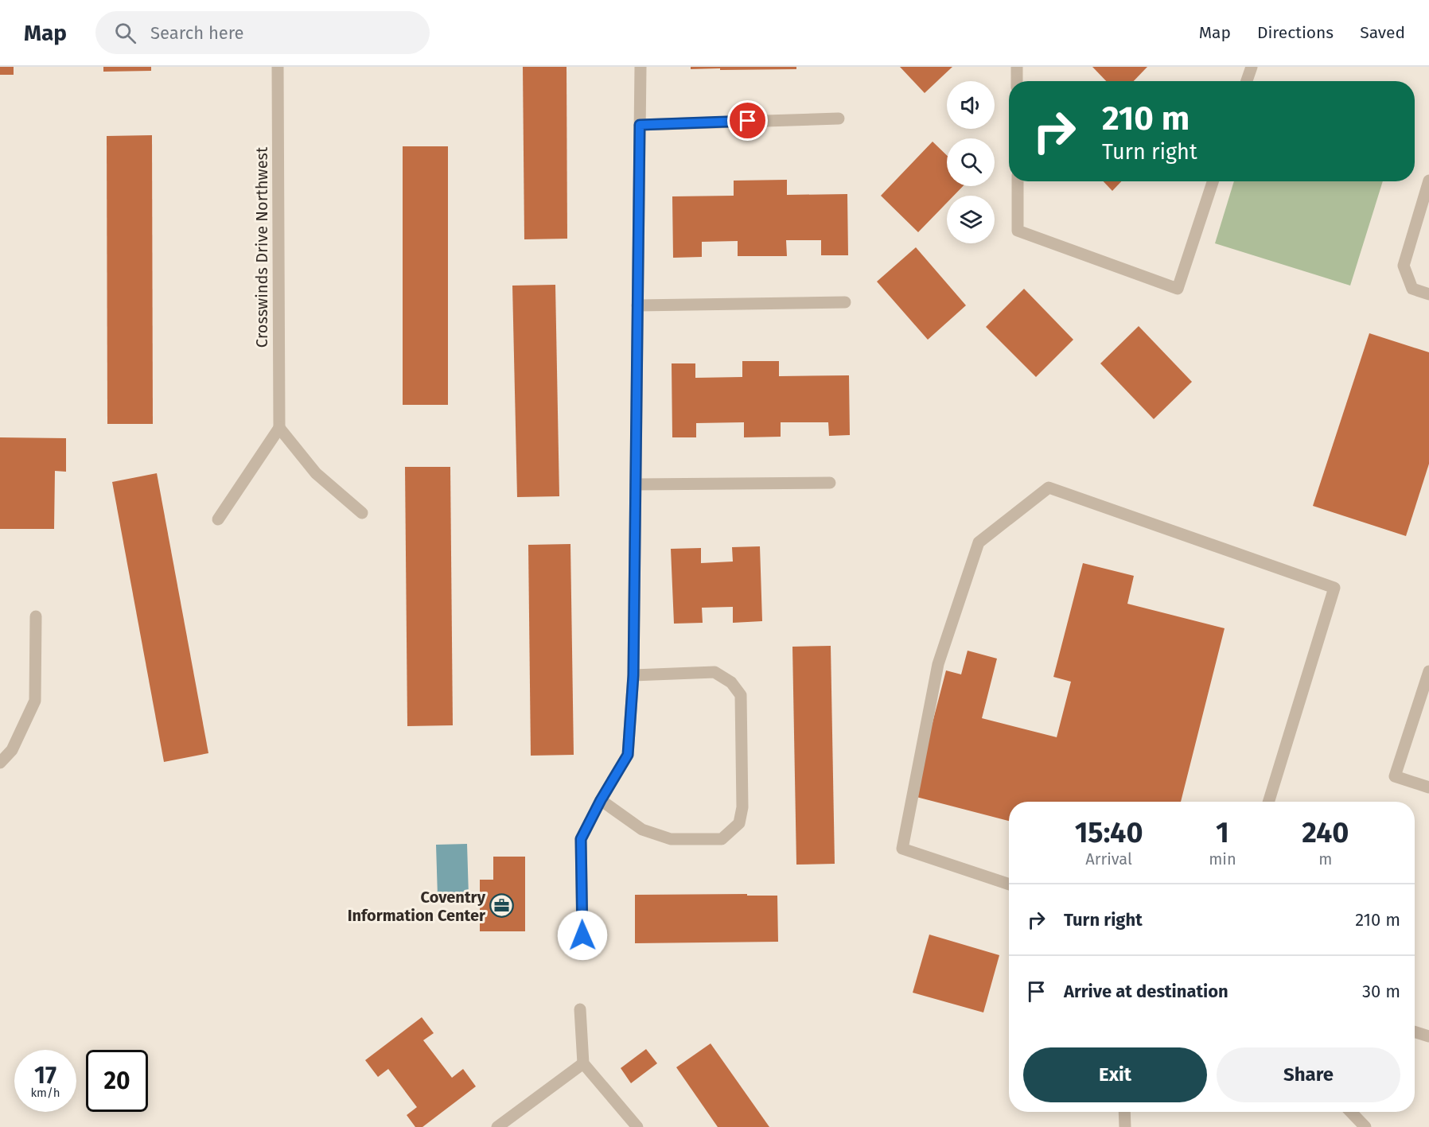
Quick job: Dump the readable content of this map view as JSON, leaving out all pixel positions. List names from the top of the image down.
{
  "streets": {
    "street": ["Crosswinds Drive Northwest"]
  },
  "places": {
    "office": ["Coventry Information Center"]
  },
  "page": {
    "header": "Map",
    "search": "Search here",
    "nav": ["Map", "Directions", "Saved"],
    "turn": ["210 m", "Turn right"],
    "eta": [
      "15:40",
      "Arrival",
      "1",
      "min",
      "240",
      "m"
    ],
    "list": [
      {
        "name": "Turn right",
        "value": "210 m"
      },
      {
        "name": "Arrive at destination",
        "value": "30 m"
      }
    ],
    "buttons": ["Exit", "Share"],
    "speed": "17 km/h",
    "limit": "20"
  }
}
